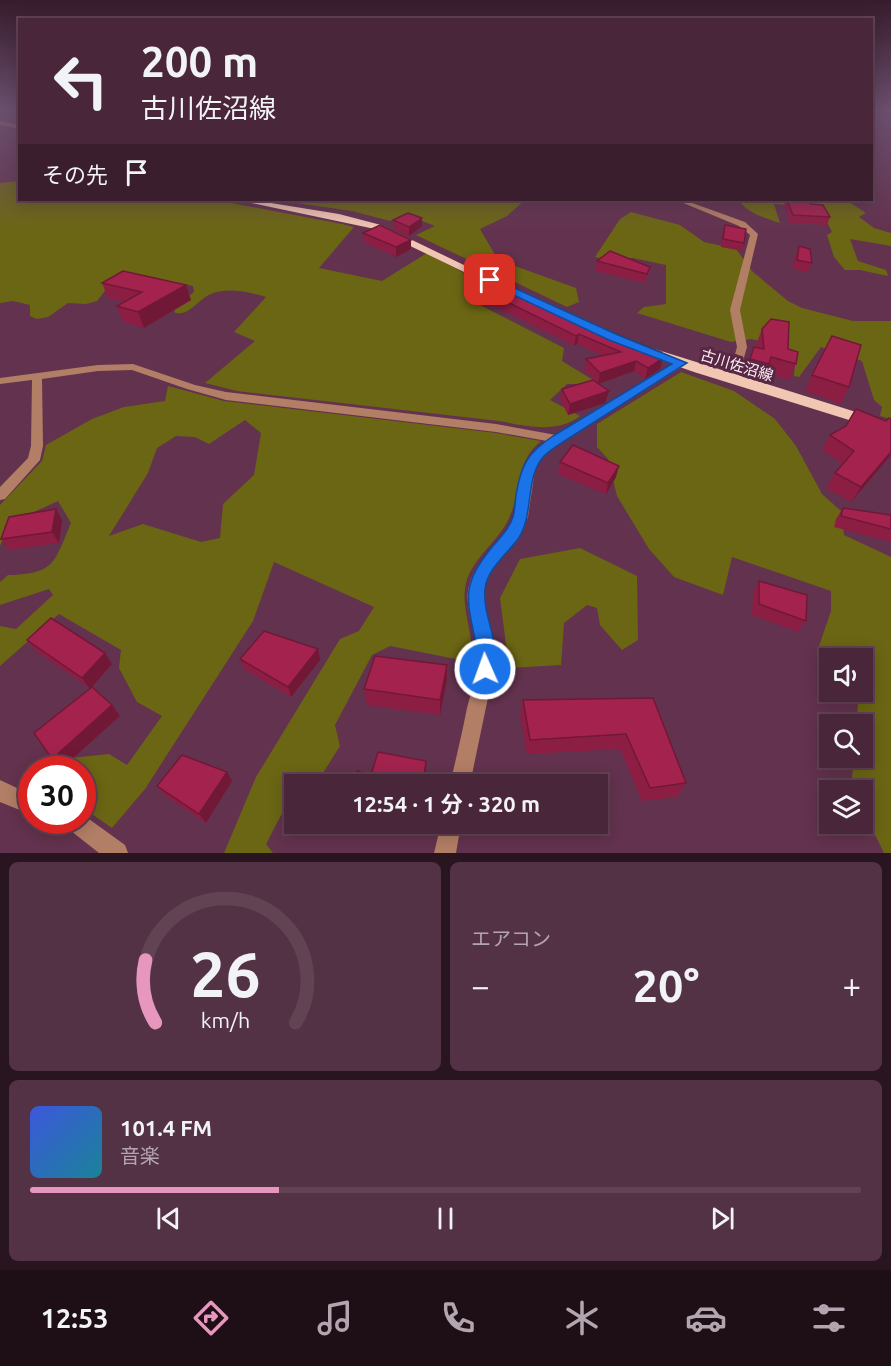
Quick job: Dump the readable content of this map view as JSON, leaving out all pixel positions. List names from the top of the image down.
{
  "streets": {
    "main road": ["古川佐沼線"]
  },
  "page": {
    "turn": ["200 m", "古川佐沼線"],
    "then": "その先",
    "limit": "30",
    "trip": "12:54 · 1 分 · 320 m",
    "tile": "エアコン",
    "heat": ["−", "20°", "+"],
    "song": ["101.4 FM", "音楽"],
    "tabs": "12:53",
    "gauge": ["26", "km/h"]
  }
}
